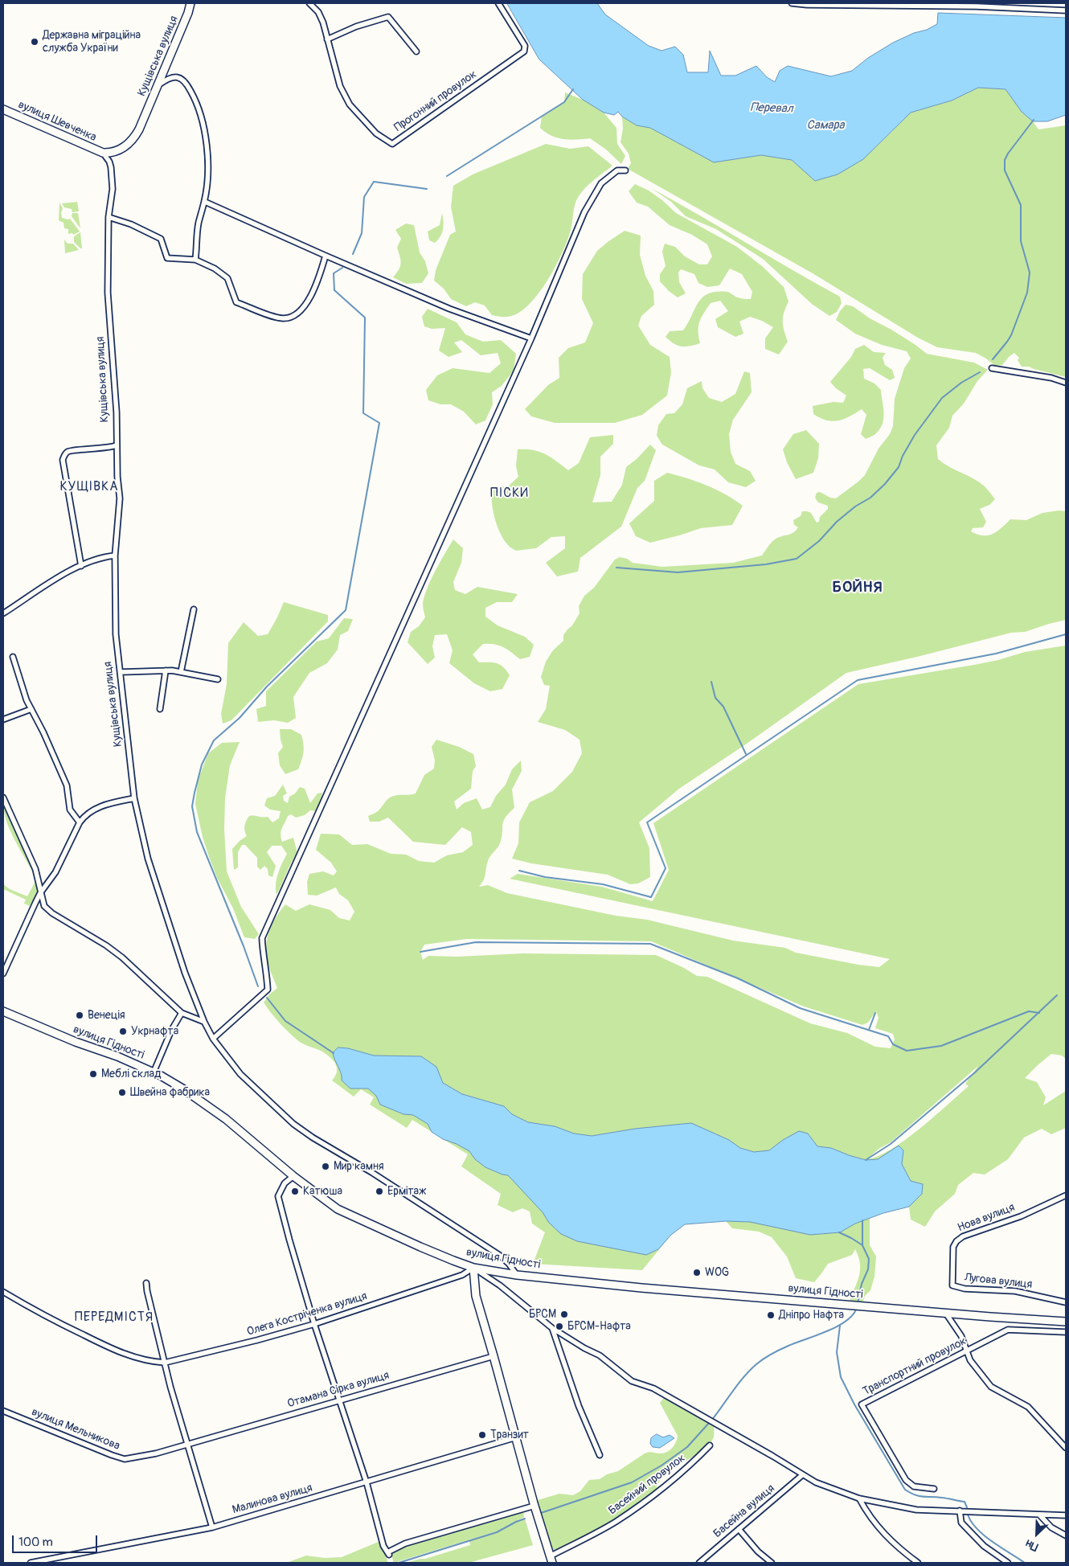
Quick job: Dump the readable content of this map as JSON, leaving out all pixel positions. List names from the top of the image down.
{
  "streets": {
    "main road": ["Кущівська вулиця", "вулиця Шевченка", "вулиця Гідності"],
    "street": [
      "Прогонний провулок",
      "Нова вулиця",
      "Лугова вулиця",
      "Олега Костріченка вулиця",
      "Транспортний провулок",
      "Отамана Сірка вулиця",
      "вулиця Мельникова",
      "Басейний провулок",
      "Малинова вулиця",
      "Басейна вулиця"
    ]
  },
  "crossings": [
    ["Кущівська вулиця", "вулиця Шевченка"],
    ["Кущівська вулиця", "вулиця Гідності"],
    ["вулиця Гідності", "Олега Костріченка вулиця"],
    ["Нова вулиця", "Лугова вулиця"],
    ["Отамана Сірка вулиця", "вулиця Мельникова"]
  ],
  "districts": [
    "КУЩІВКА",
    "ПІСКИ",
    "БОЙНЯ",
    "ПЕРЕДМІСТЯ"
  ],
  "water": ["Перевал", "Самара"],
  "places": [
    "Державна міграційна служба України",
    "Венеція",
    "Укрнафта",
    "Меблі склад",
    "Швейна фабрика",
    "Мир камня",
    "Катюша",
    "Ермітаж",
    "WOG",
    "БРСМ",
    "Дніпро Нафта",
    "БРСМ-Нафта",
    "Транзит"
  ],
  "scale_bar": "100 m",
  "north": "bottom left"
}
